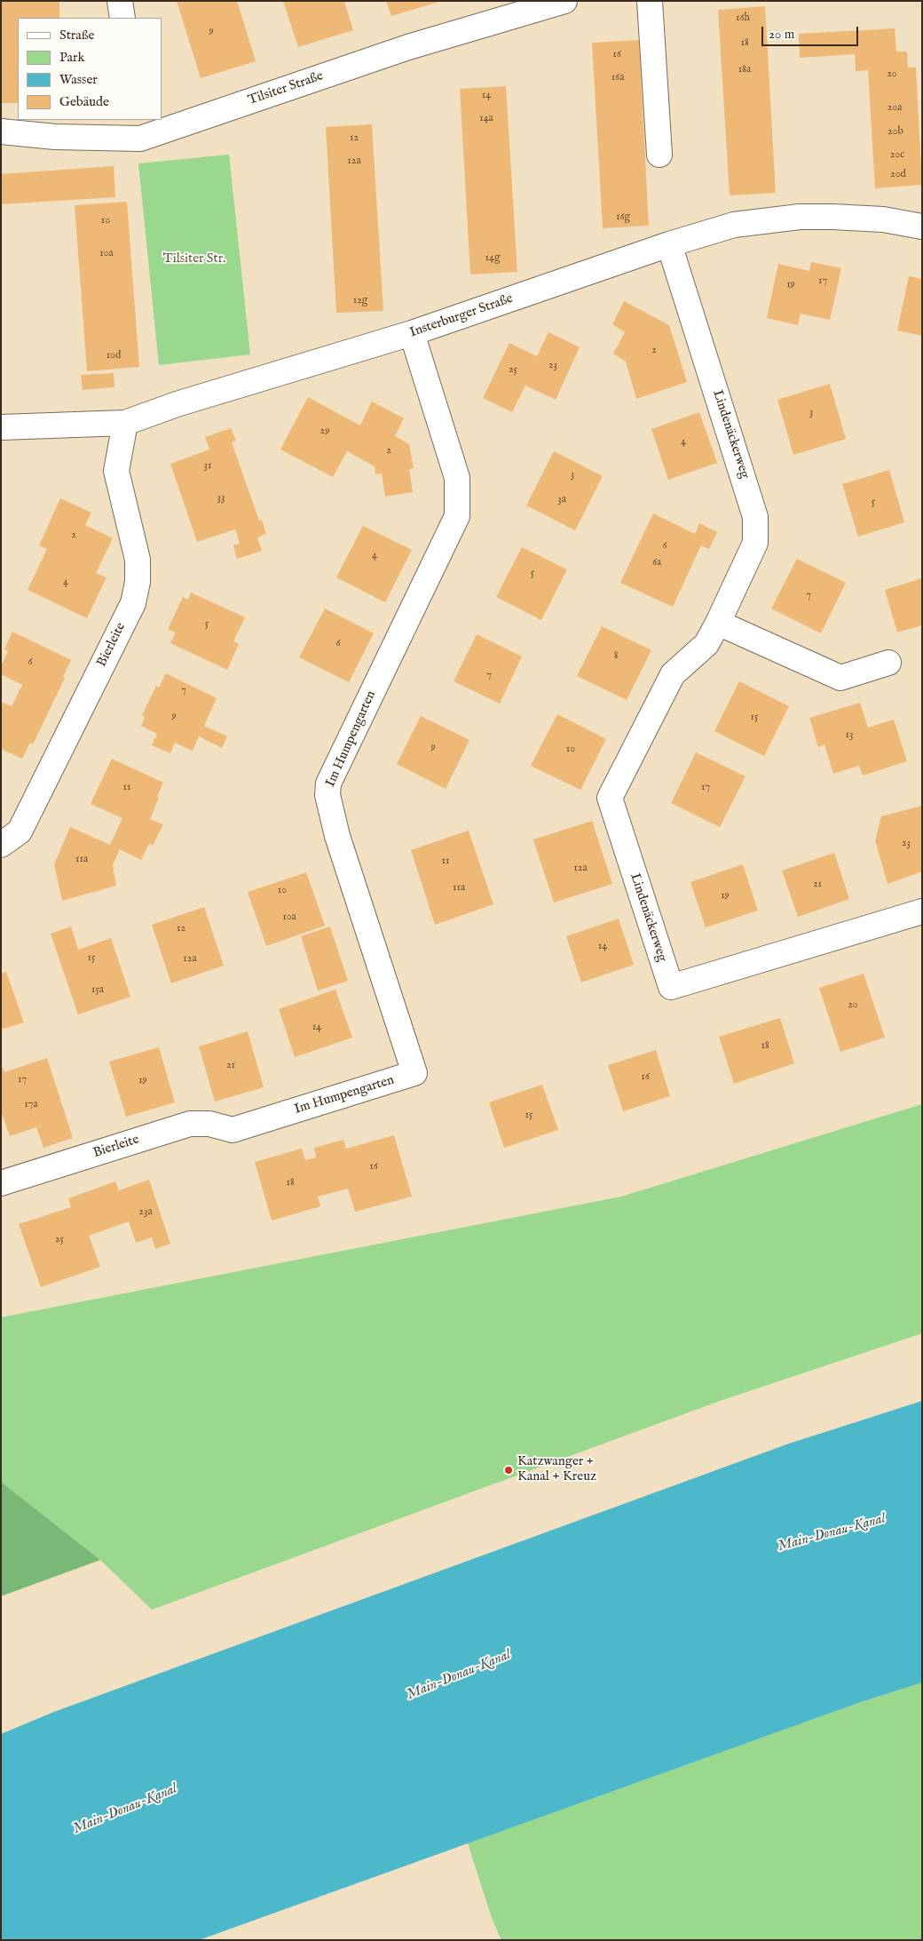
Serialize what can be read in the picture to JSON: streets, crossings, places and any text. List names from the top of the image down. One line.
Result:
{"streets":{"street":["Tilsiter Straße","Insterburger Straße","Lindenäckerweg","Bierleite","Im Humpengarten"]},"crossings":[["Insterburger Straße","Lindenäckerweg"],["Insterburger Straße","Bierleite"],["Insterburger Straße","Im Humpengarten"],["Bierleite","Im Humpengarten"]],"water":["Main-Donau-Kanal"],"parks":["Tilsiter Str."],"places":["Katzwanger + Kanal + Kreuz"],"house_numbers":["16h","9","18","16","18a","20","16a","14","20a","14a","20b","12","20c","12a","20d","16g","10","10a","14g","17","19","12g","2","10d","23","25","3","29","4","2","31","3","33","3a","5","2","6","4","6a","5","4","7","5","6","8","6","7","7","9","15","13","9","10","11","17","23","11a","11","12a","21","11a","10","19","10a","12","14","15","12a","15a","20","14","18","21","16","17","19","17a","15","16","18","23a","25"],"legend":["Straße","Park","Wasser","Gebäude"],"scale_bar":"20 m"}
